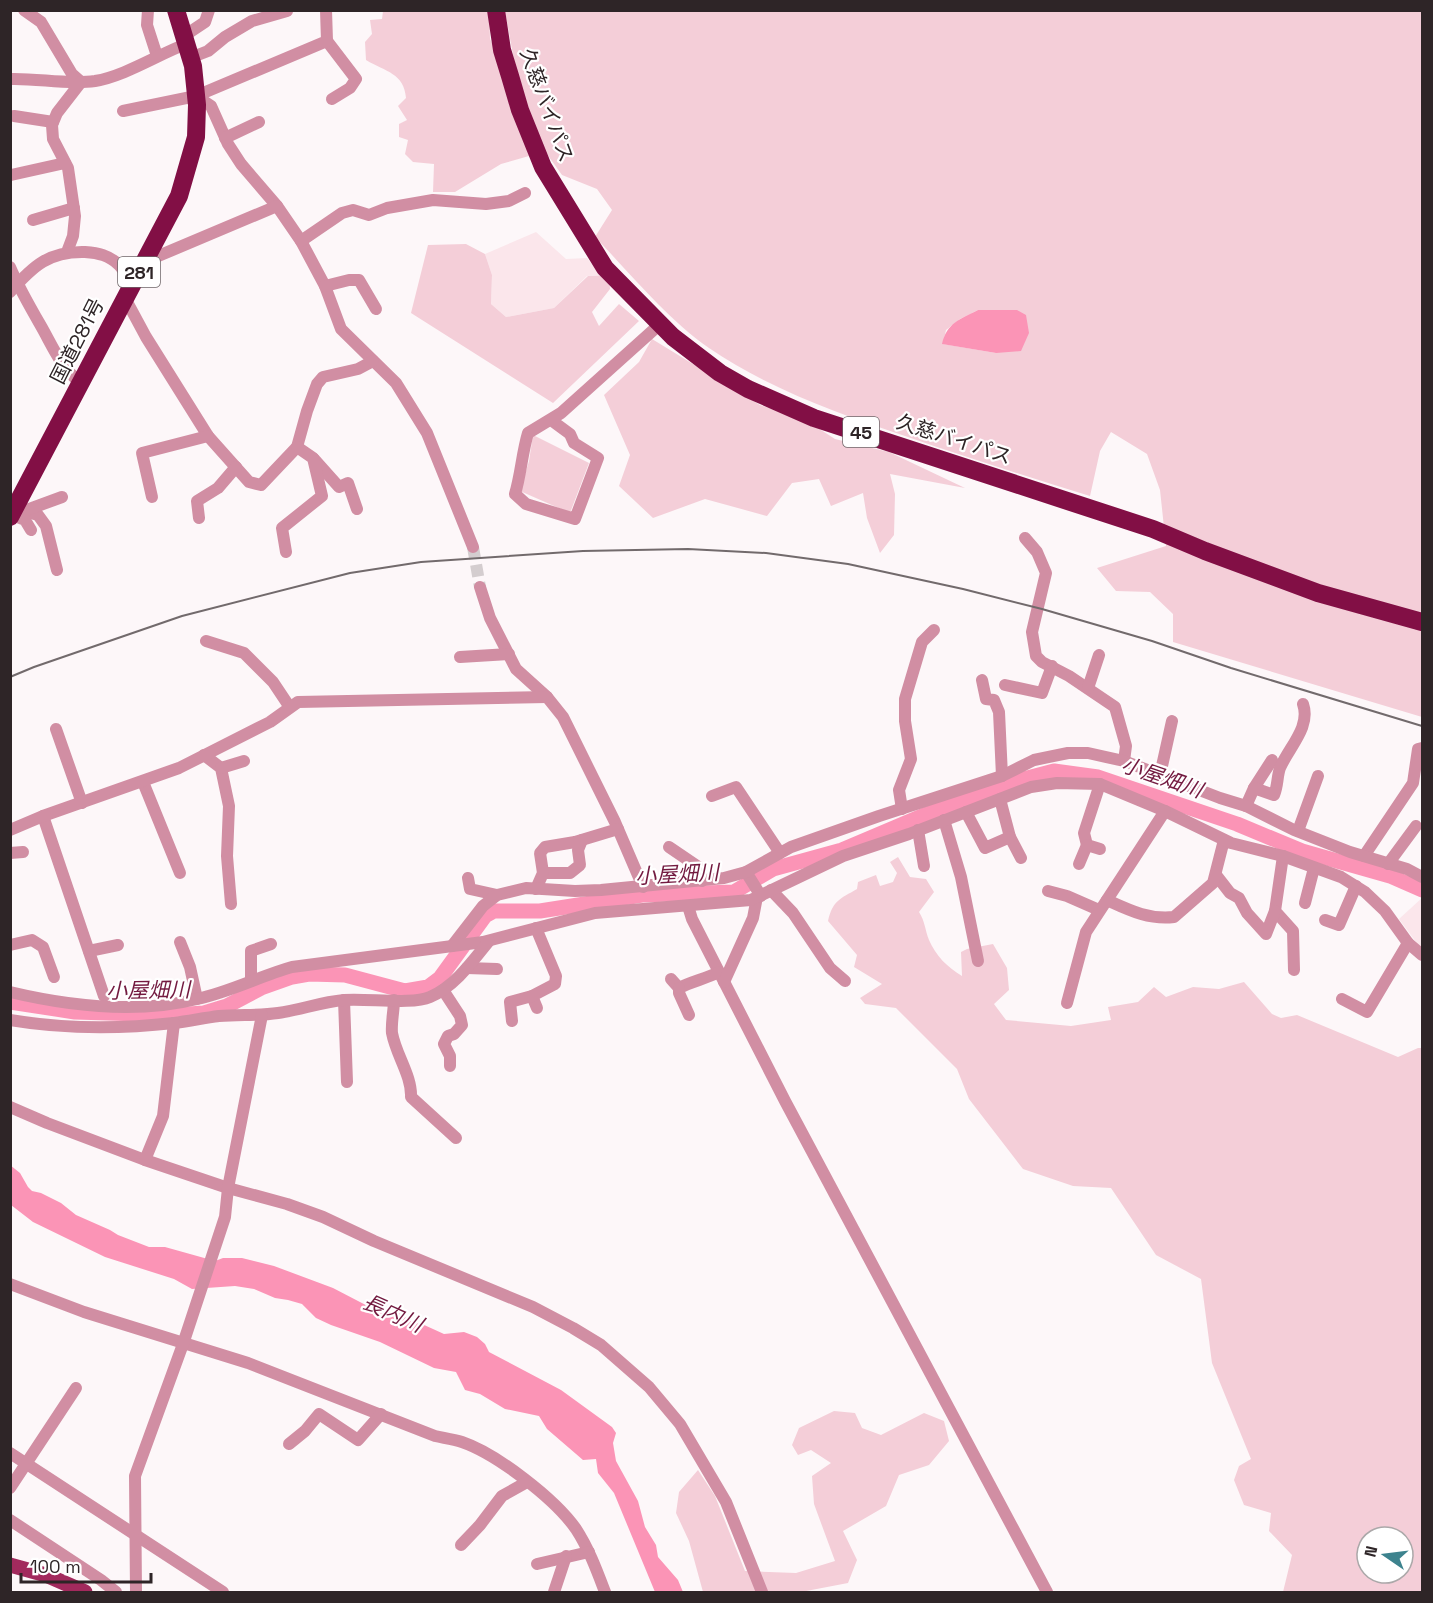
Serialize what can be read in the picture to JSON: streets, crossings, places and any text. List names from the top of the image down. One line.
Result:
{"streets":{"highway":["久慈バイパス","281","国道281号","45"]},"water":["小屋畑川","長内川"],"scale_bar":"100 m","north":"left"}
